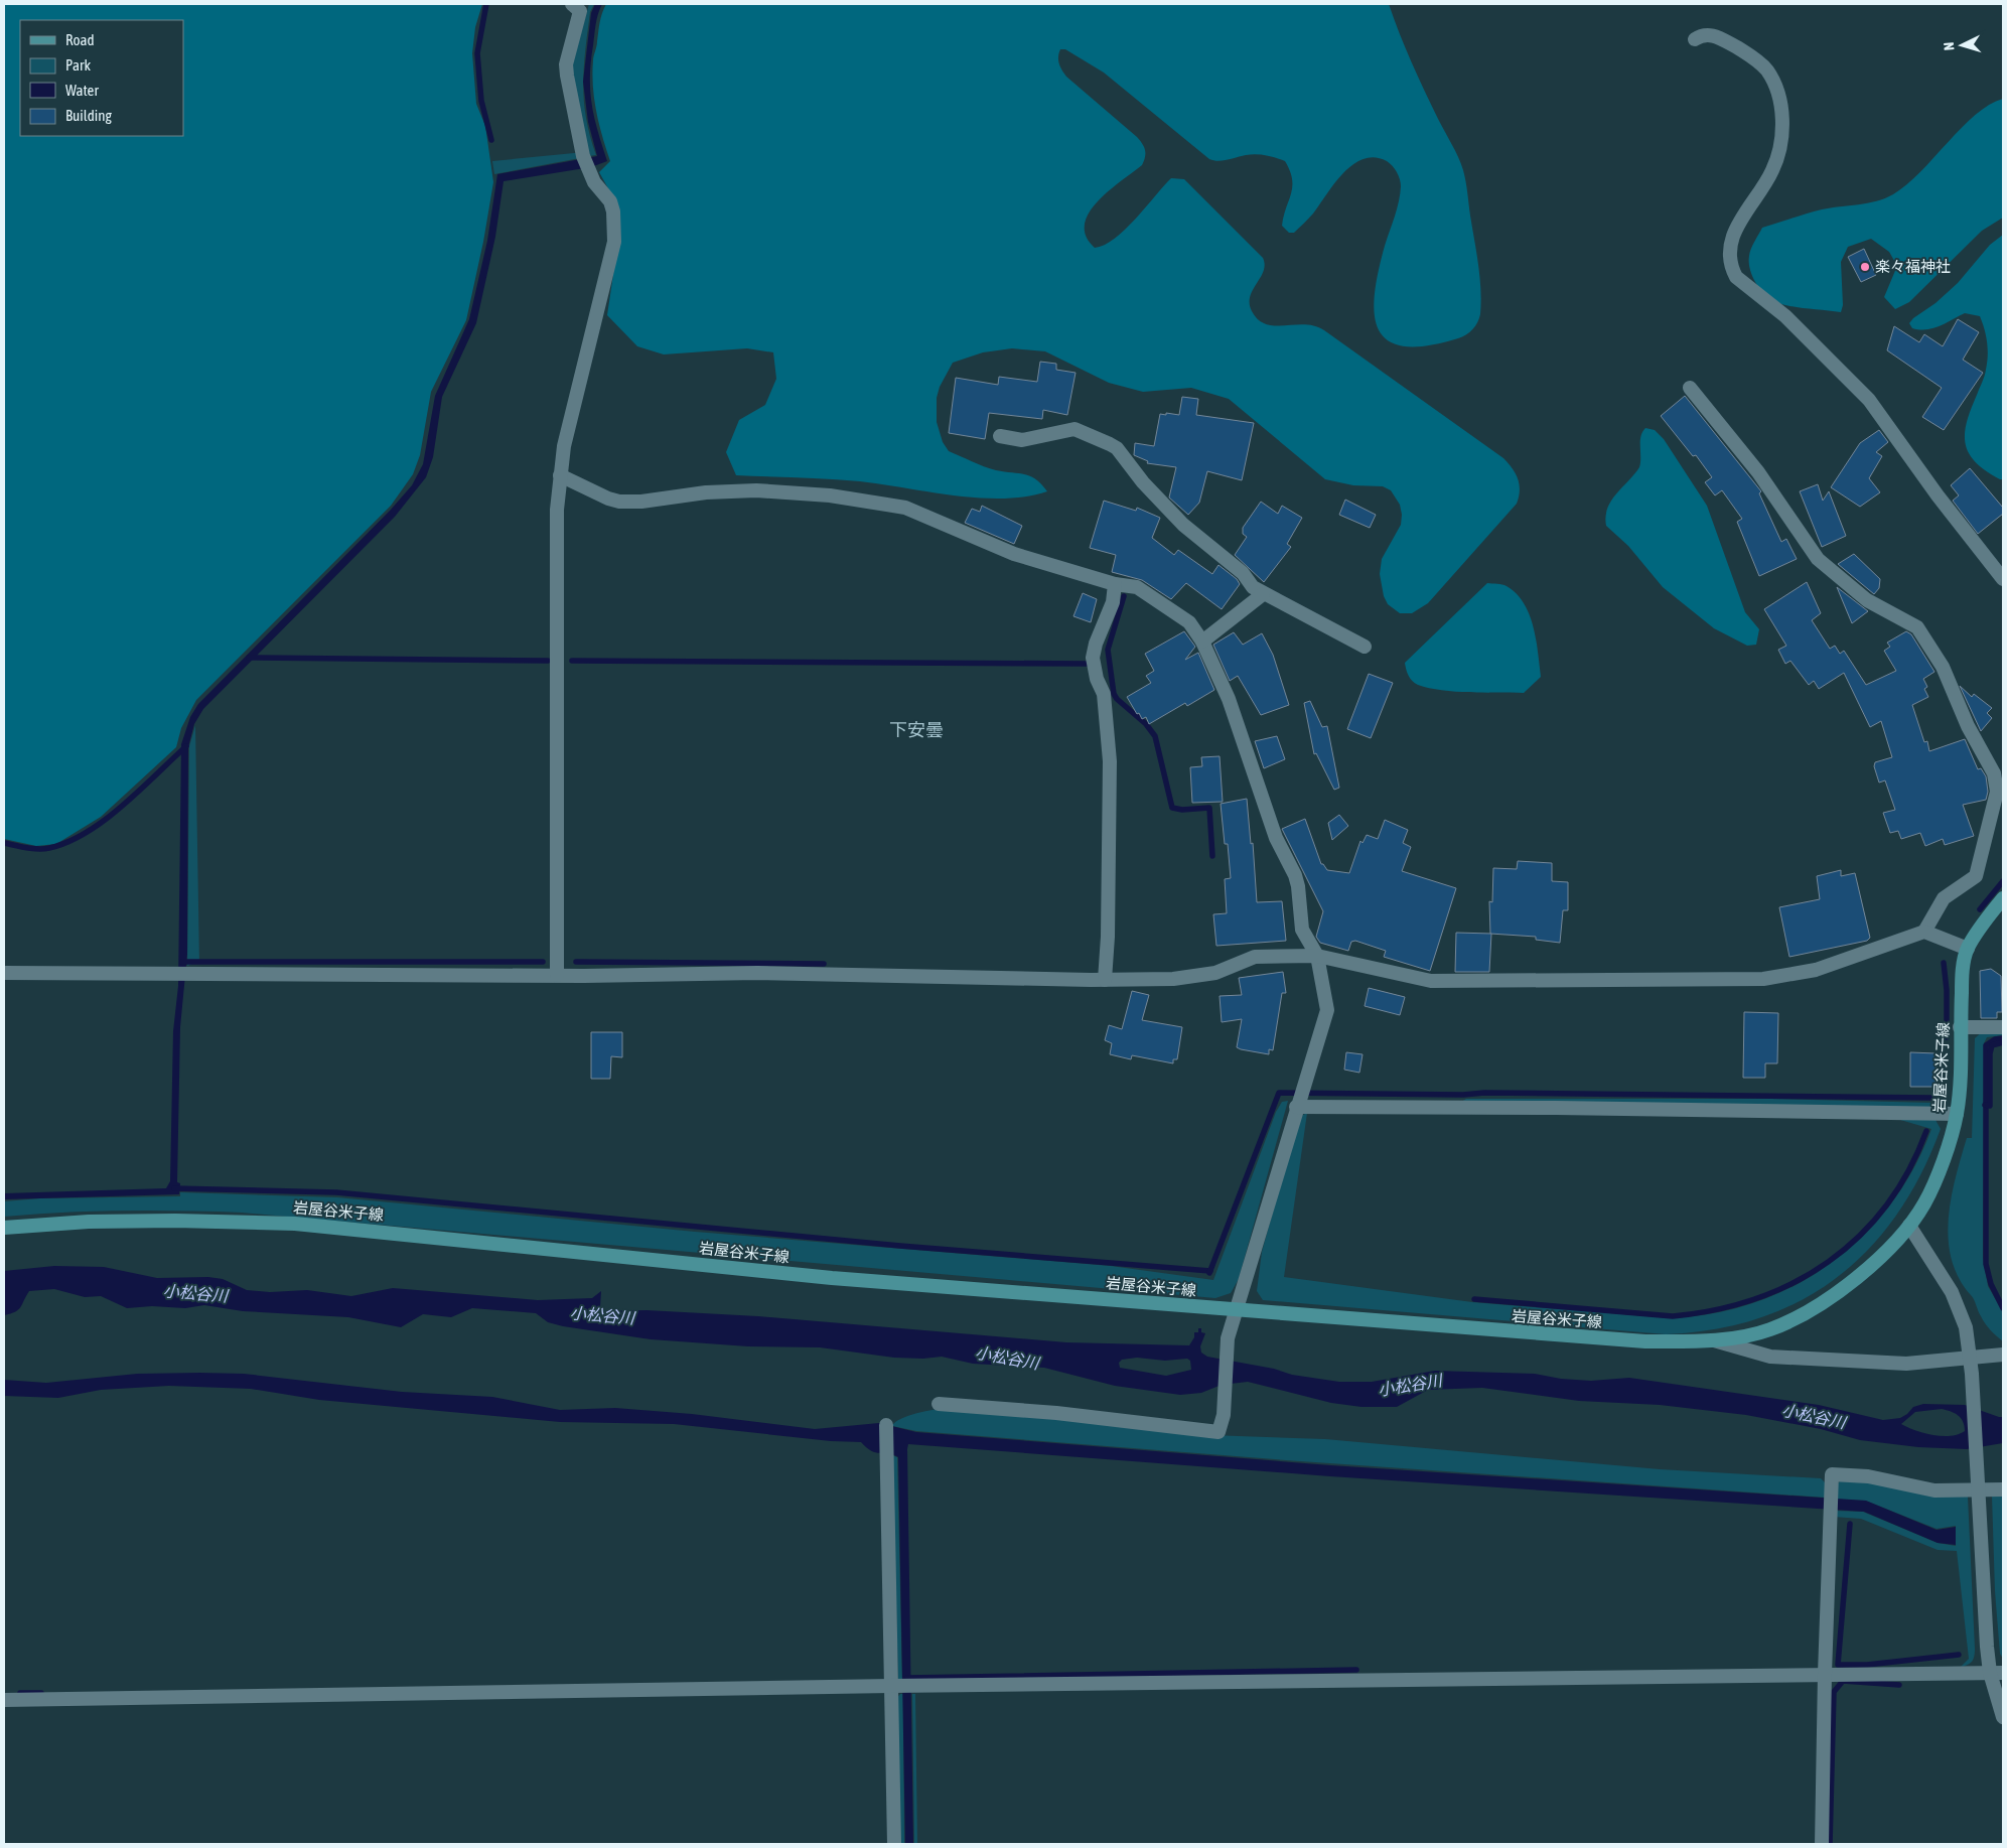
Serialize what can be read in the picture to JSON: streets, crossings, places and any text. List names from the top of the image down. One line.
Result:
{"streets":{"main road":["岩屋谷米子線"]},"districts":["下安曇"],"water":["小松谷川"],"places":["楽々福神社"],"legend":["Road","Park","Water","Building"],"north":"left"}
